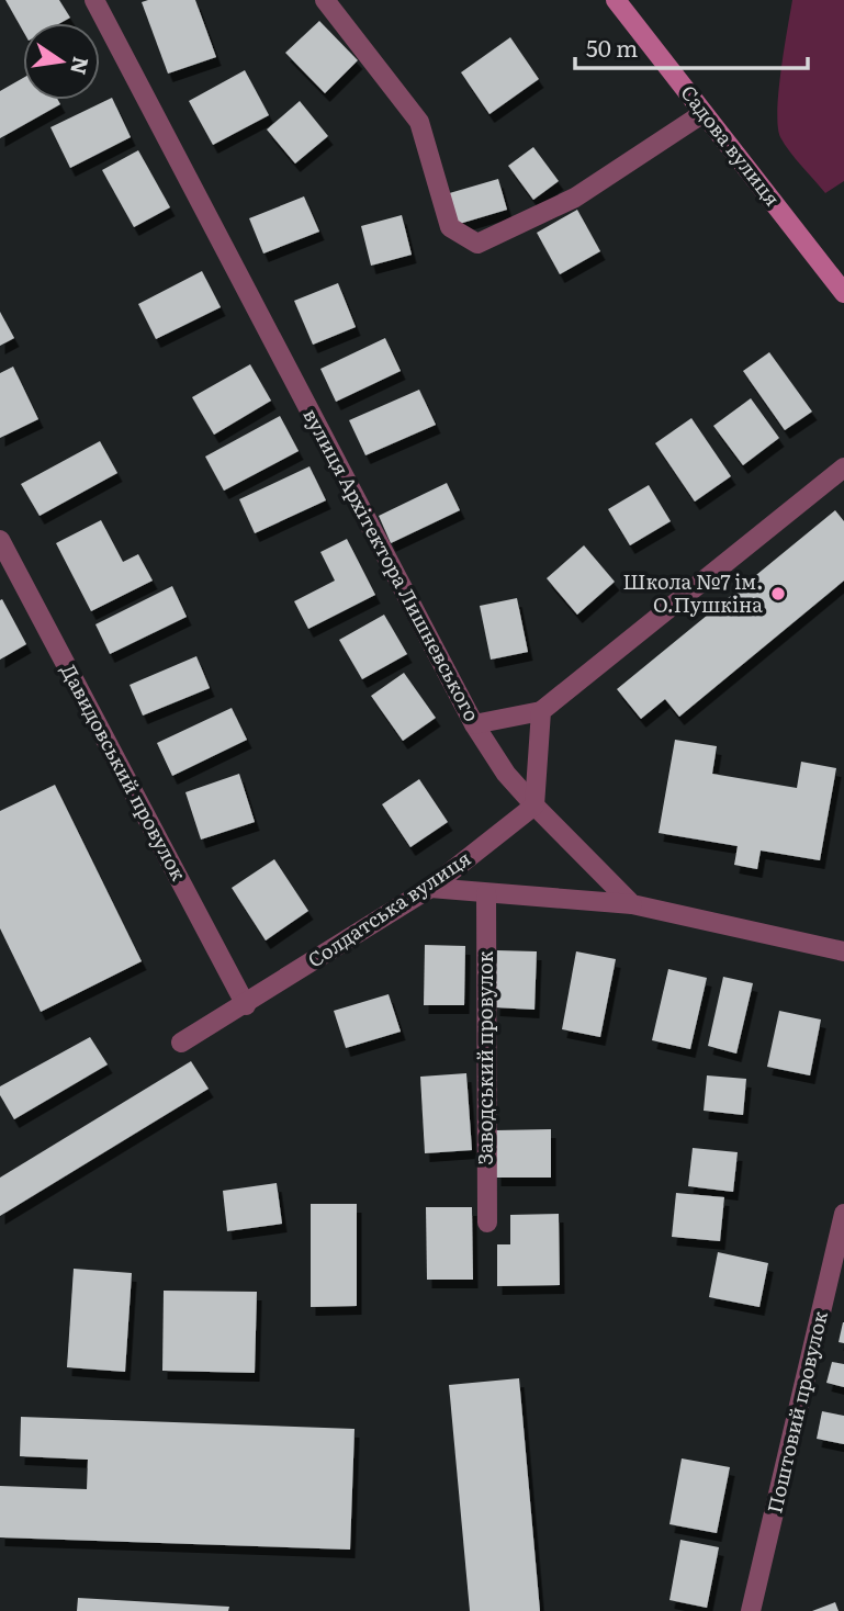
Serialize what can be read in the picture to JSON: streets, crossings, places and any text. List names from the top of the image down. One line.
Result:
{"streets":{"main road":["Садова вулиця"],"street":["вулиця Архітектора Лишневського","Давидовський провулок","Солдатська вулиця","Заводський провулок","Поштовий провулок"]},"crossings":[["вулиця Архітектора Лишневського","Солдатська вулиця"],["Давидовський провулок","Солдатська вулиця"]],"places":["Школа №7 ім. О.Пушкіна"],"scale_bar":"50 m","north":"right"}
